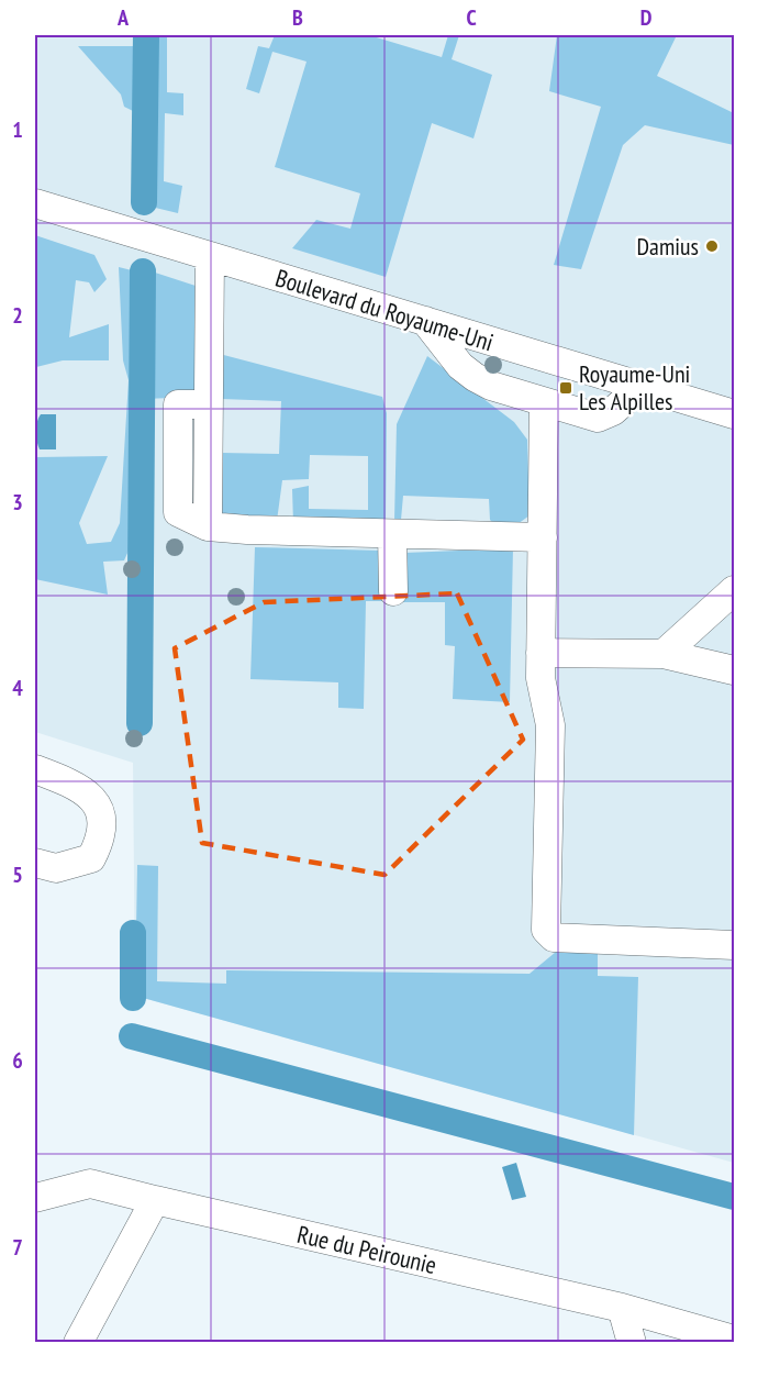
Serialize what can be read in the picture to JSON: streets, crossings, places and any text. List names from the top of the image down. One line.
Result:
{"streets":{"street":["Boulevard du Royaume-Uni","Rue du Peirounie"]},"places":{"other":["Damius"],"transit":["Royaume-Uni Les Alpilles"]},"grid":{"columns":["A","B","C","D"],"rows":["1","2","3","4","5","6","7"]}}
